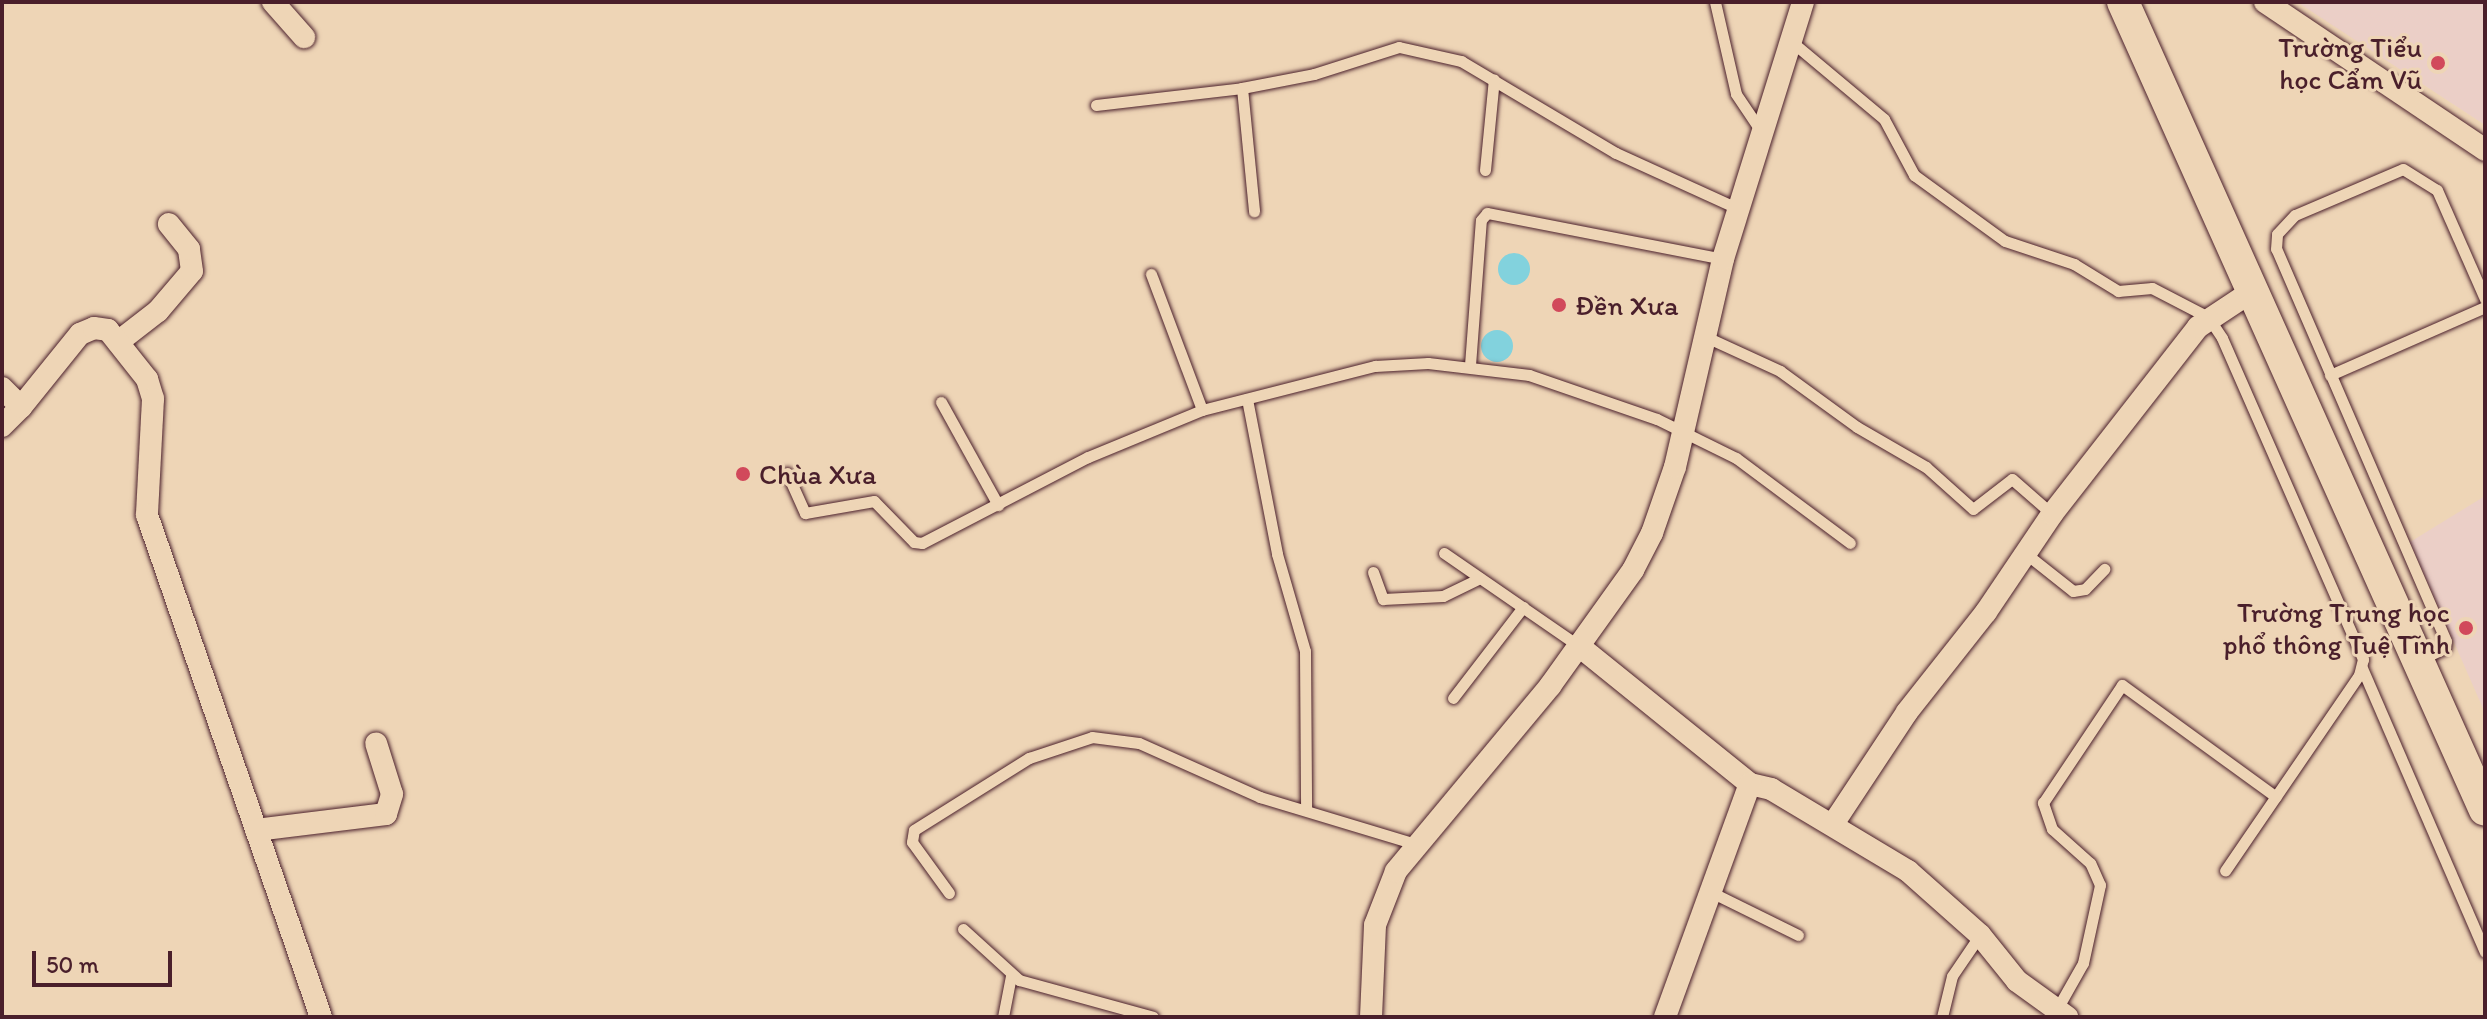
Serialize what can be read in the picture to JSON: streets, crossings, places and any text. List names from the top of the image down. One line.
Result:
{"places":["Trường Tiểu học Cẩm Vũ","Đền Xưa","Chùa Xưa","Trường Trung học phổ thông Tuệ Tĩnh"],"scale_bar":"50 m"}
